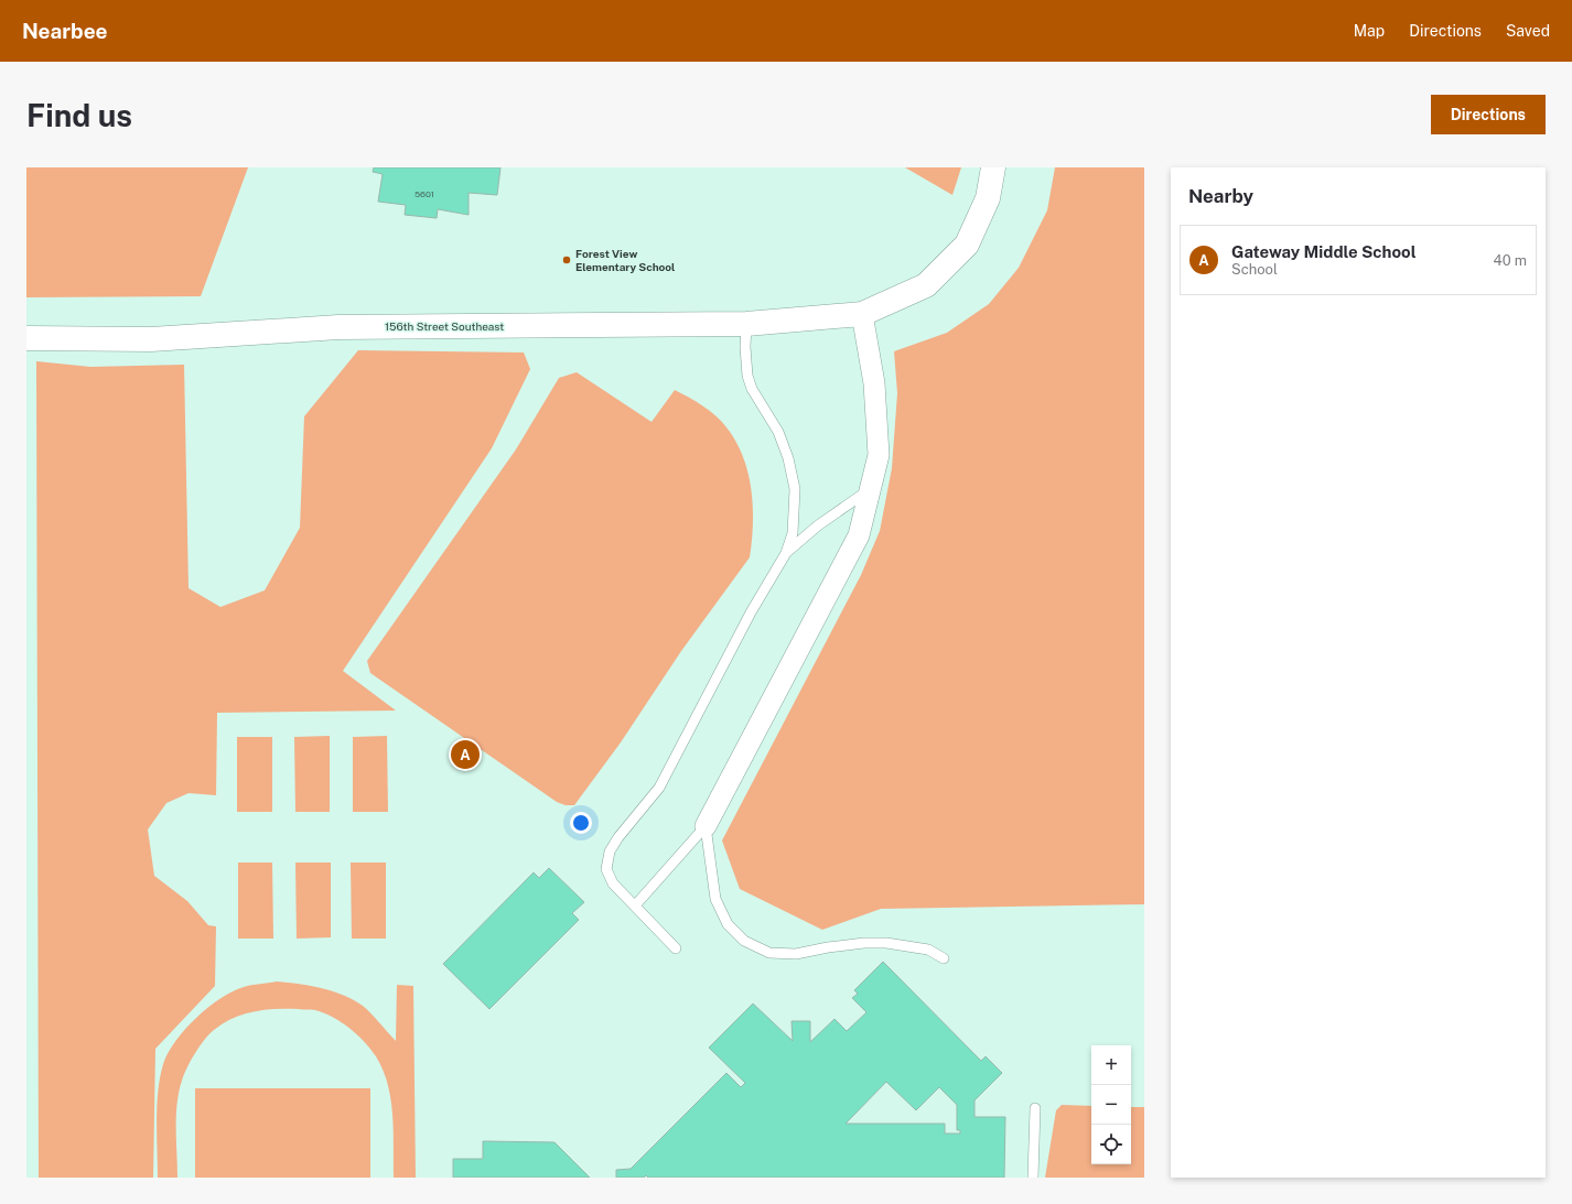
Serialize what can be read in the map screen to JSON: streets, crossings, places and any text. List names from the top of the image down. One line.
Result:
{"streets":{"street":["156th Street Southeast"]},"places":["Forest View Elementary School"],"house_numbers":["5601"],"page":{"header":"Nearbee","nav":["Map","Directions","Saved"],"buttons":"Directions","title":"Find us","heading":"Nearby","list":[{"mark":"A","name":"Gateway Middle School","note":"School","value":"40 m"}],"pins":"A","map_buttons":["+","−"]}}
